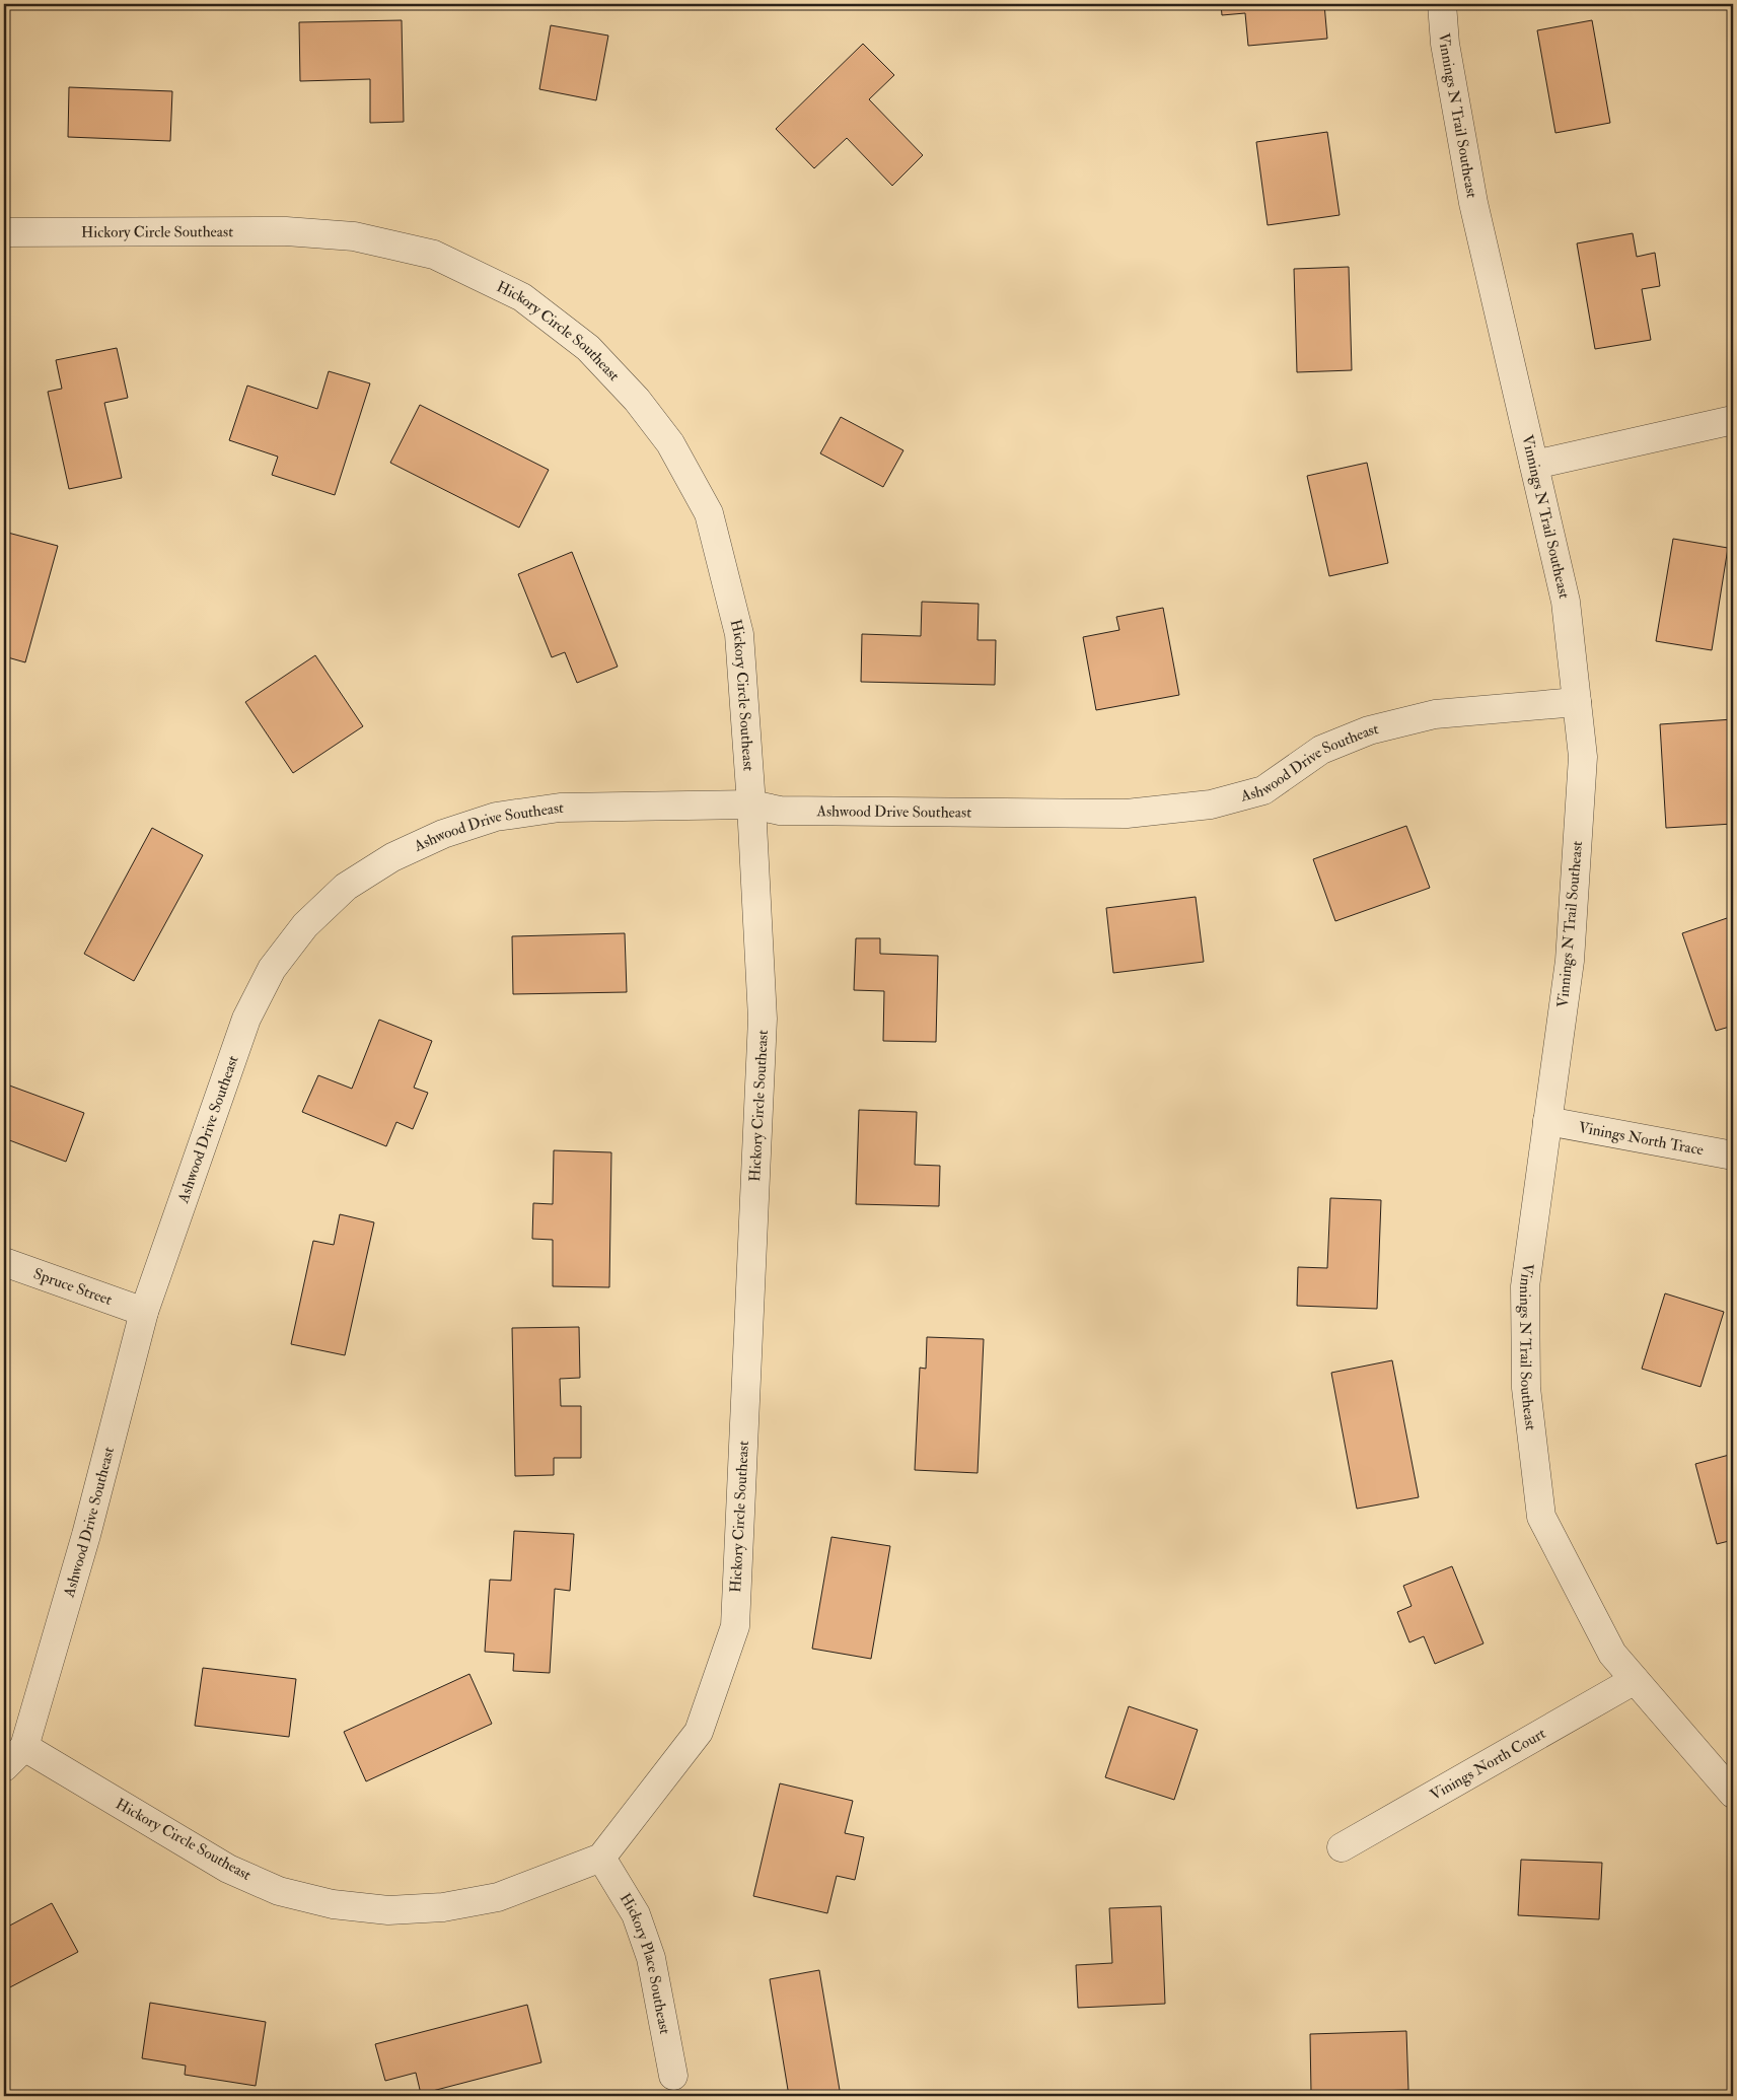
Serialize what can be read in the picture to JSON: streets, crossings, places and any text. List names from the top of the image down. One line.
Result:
{"streets":{"street":["Vinnings N Trail Southeast","Hickory Circle Southeast","Ashwood Drive Southeast","Vinings North Trace","Spruce Street","Vinings North Court","Hickory Place Southeast"]},"crossings":[["Vinnings N Trail Southeast","Ashwood Drive Southeast"],["Vinnings N Trail Southeast","Vinings North Trace"],["Vinnings N Trail Southeast","Vinings North Court"],["Hickory Circle Southeast","Ashwood Drive Southeast"],["Hickory Circle Southeast","Hickory Place Southeast"],["Ashwood Drive Southeast","Spruce Street"]]}
